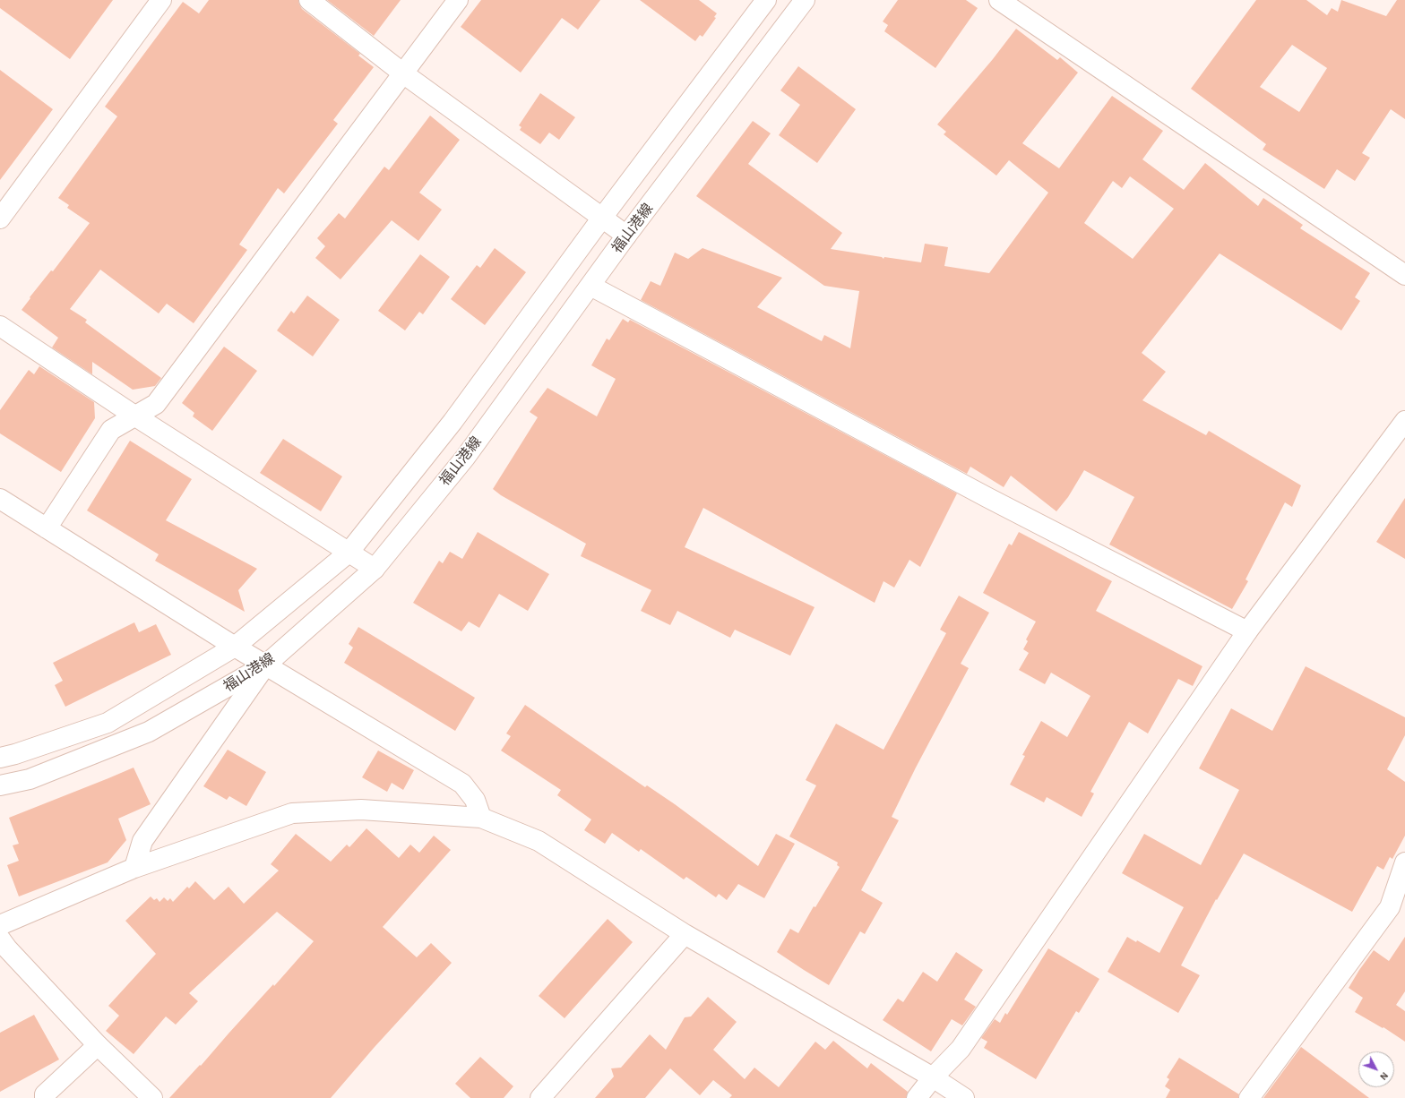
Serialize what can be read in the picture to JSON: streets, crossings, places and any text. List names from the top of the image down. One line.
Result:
{"streets":{"street":["福山港線"]},"north":"bottom right"}
